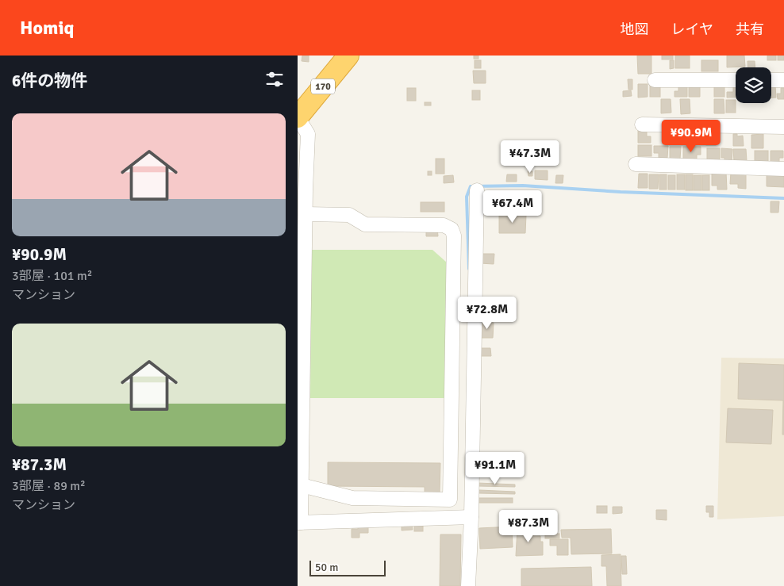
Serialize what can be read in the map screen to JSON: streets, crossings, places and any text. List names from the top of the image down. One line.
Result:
{"streets":{"highway":["170"]},"scale_bar":"50 m","page":{"header":"Homiq","nav":["地図","レイヤ","共有"],"heading":"6件の物件","list":[{"name":"¥90.9M","note":"3部屋 · 101 m² · マンション"},{"name":"¥87.3M","note":"3部屋 · 89 m² · マンション"}],"price":["¥90.9M","¥47.3M","¥67.4M","¥72.8M","¥91.1M","¥87.3M"],"scale":"50 m"}}
